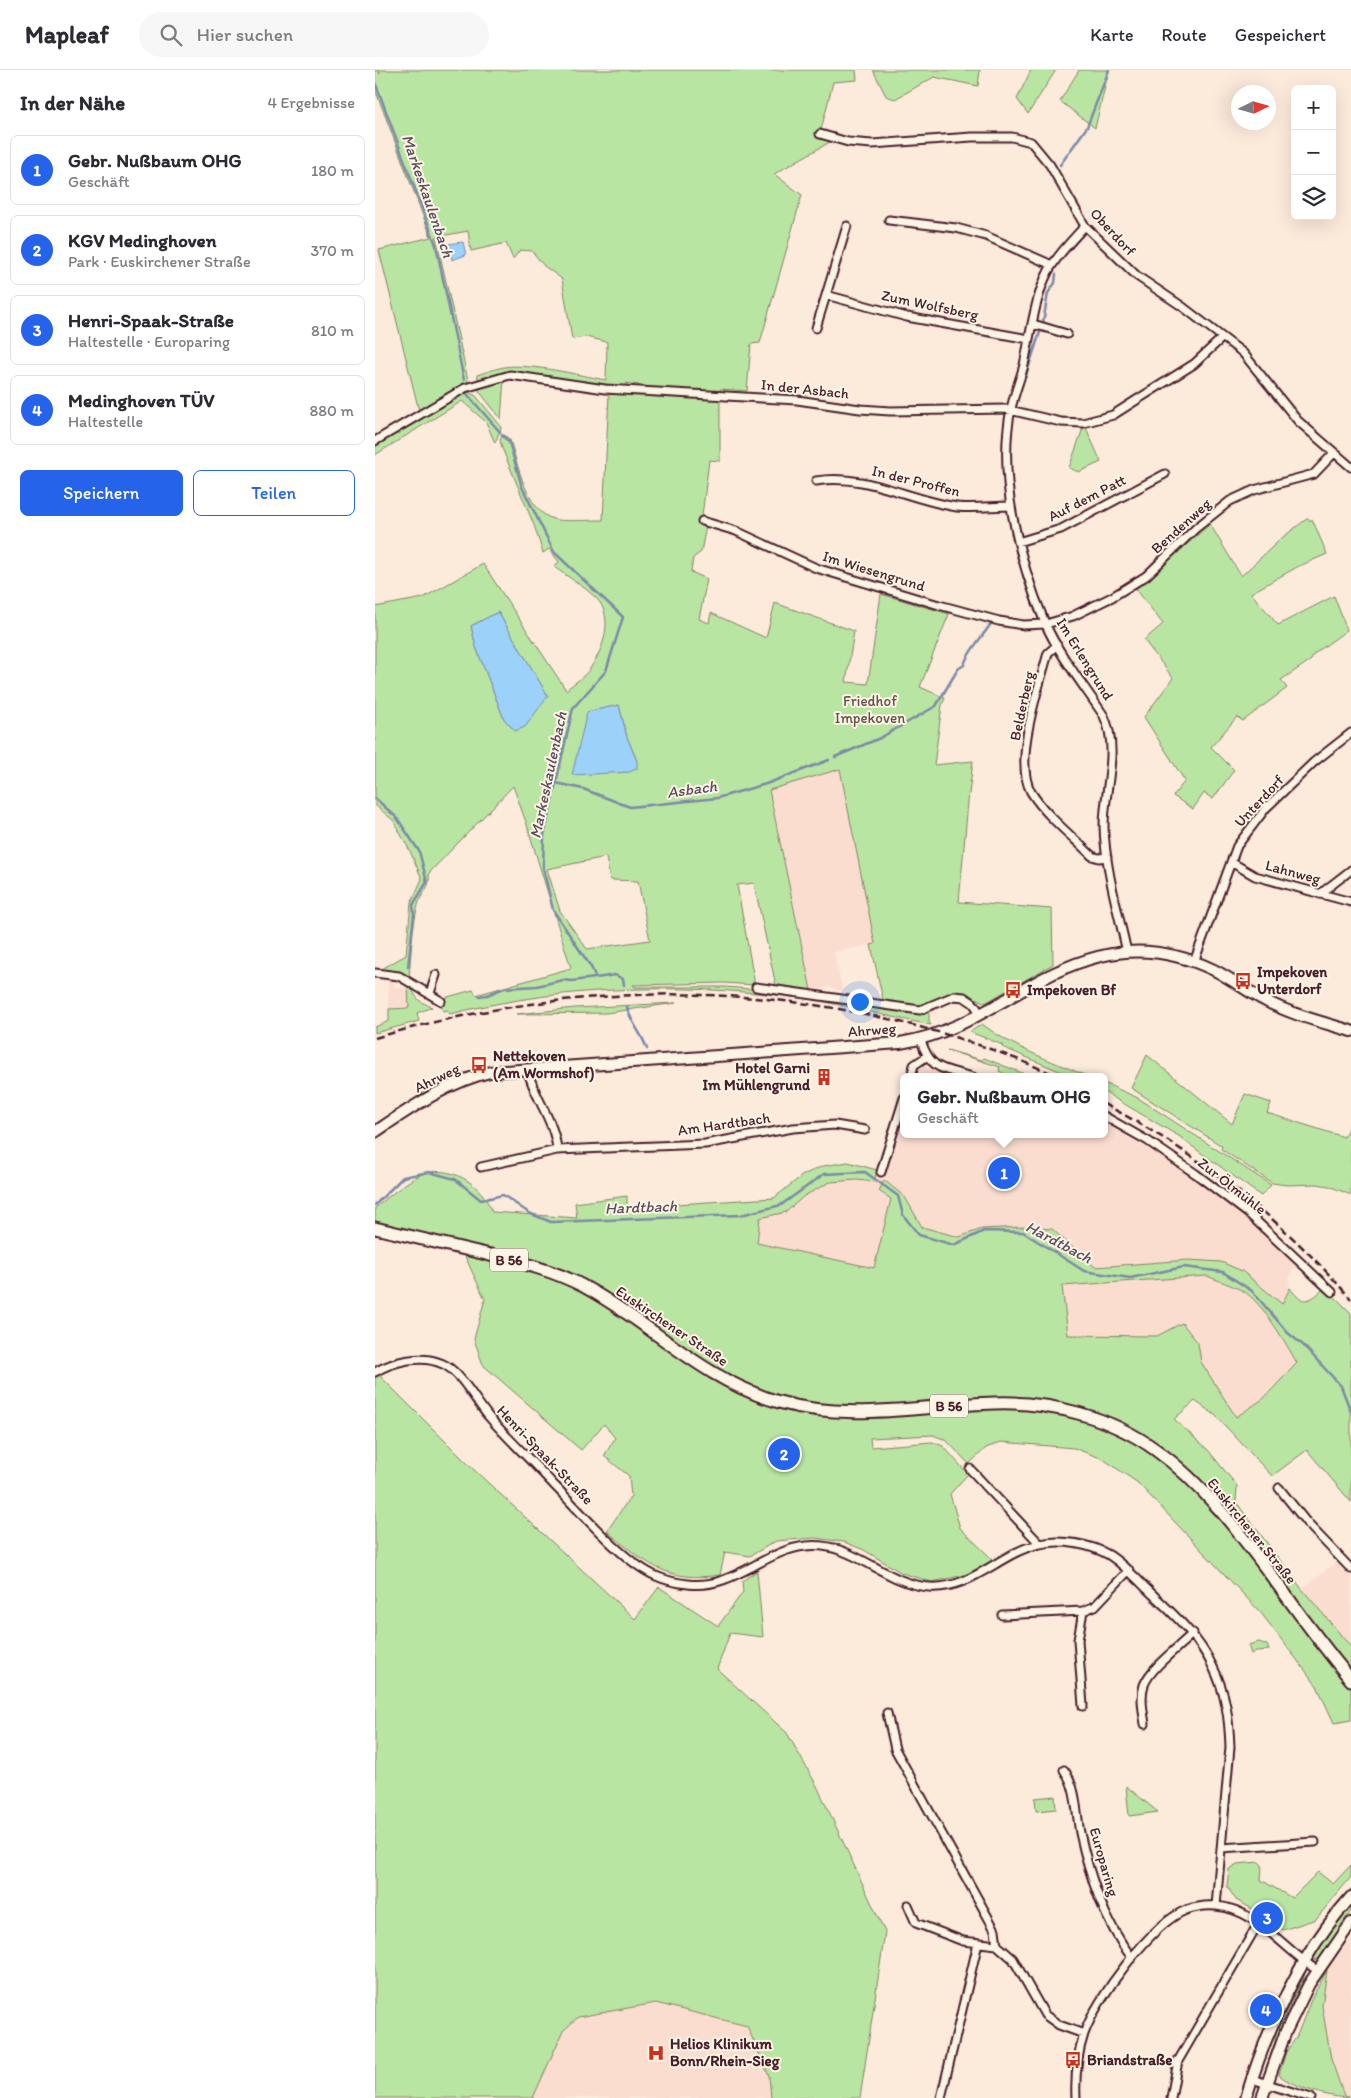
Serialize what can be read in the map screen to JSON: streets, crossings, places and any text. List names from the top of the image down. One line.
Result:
{"streets":{"main road":["B 56","Euskirchener Straße"],"street":["Oberdorf","Zum Wolfsberg","In der Asbach","In der Proffen","Auf dem Patt","Bendenweg","Im Wiesengrund","Im Erlengrund","Belderberg","Unterdorf","Lahnweg","Ahrweg","Am Hardtbach","Zur Ölmühle","Henri-Spaak-Straße","Europaring"]},"crossings":[["Oberdorf","In der Asbach"],["Oberdorf","Bendenweg"],["Oberdorf","Im Erlengrund"],["Zum Wolfsberg","Im Erlengrund"],["In der Asbach","Im Erlengrund"],["In der Proffen","Im Erlengrund"],["Auf dem Patt","Im Erlengrund"],["Bendenweg","Im Wiesengrund"],["Bendenweg","Im Erlengrund"],["Im Wiesengrund","Im Erlengrund"],["Im Erlengrund","Belderberg"],["Im Erlengrund","Ahrweg"],["Unterdorf","Lahnweg"],["Unterdorf","Ahrweg"]],"water":["Markeskaulenbach","Asbach","Hardtbach"],"parks":["Friedhof Impekoven"],"places":{"bus stop":["Impekoven Unterdorf","Impekoven Bf","Nettekoven (Am Wormshof)","Briandstraße"],"building":["Hotel Garni Im Mühlengrund"],"hospital":["Helios Klinikum Bonn/Rhein-Sieg"]},"north":"right","page":{"header":"Mapleaf","search":"Hier suchen","nav":["Karte","Route","Gespeichert"],"heading":["In der Nähe","4 Ergebnisse"],"map_buttons":["+","−"],"list":[{"mark":"1","name":"Gebr. Nußbaum OHG","note":"Geschäft","value":"180 m"},{"mark":"2","name":"KGV Medinghoven","note":"Park · Euskirchener Straße","value":"370 m"},{"mark":"3","name":"Henri-Spaak-Straße","note":"Haltestelle · Europaring","value":"810 m"},{"mark":"4","name":"Medinghoven TÜV","note":"Haltestelle","value":"880 m"}],"buttons":["Speichern","Teilen"],"popup":["Gebr. Nußbaum OHG","Geschäft"],"pins":["1","2","3","4"]}}
